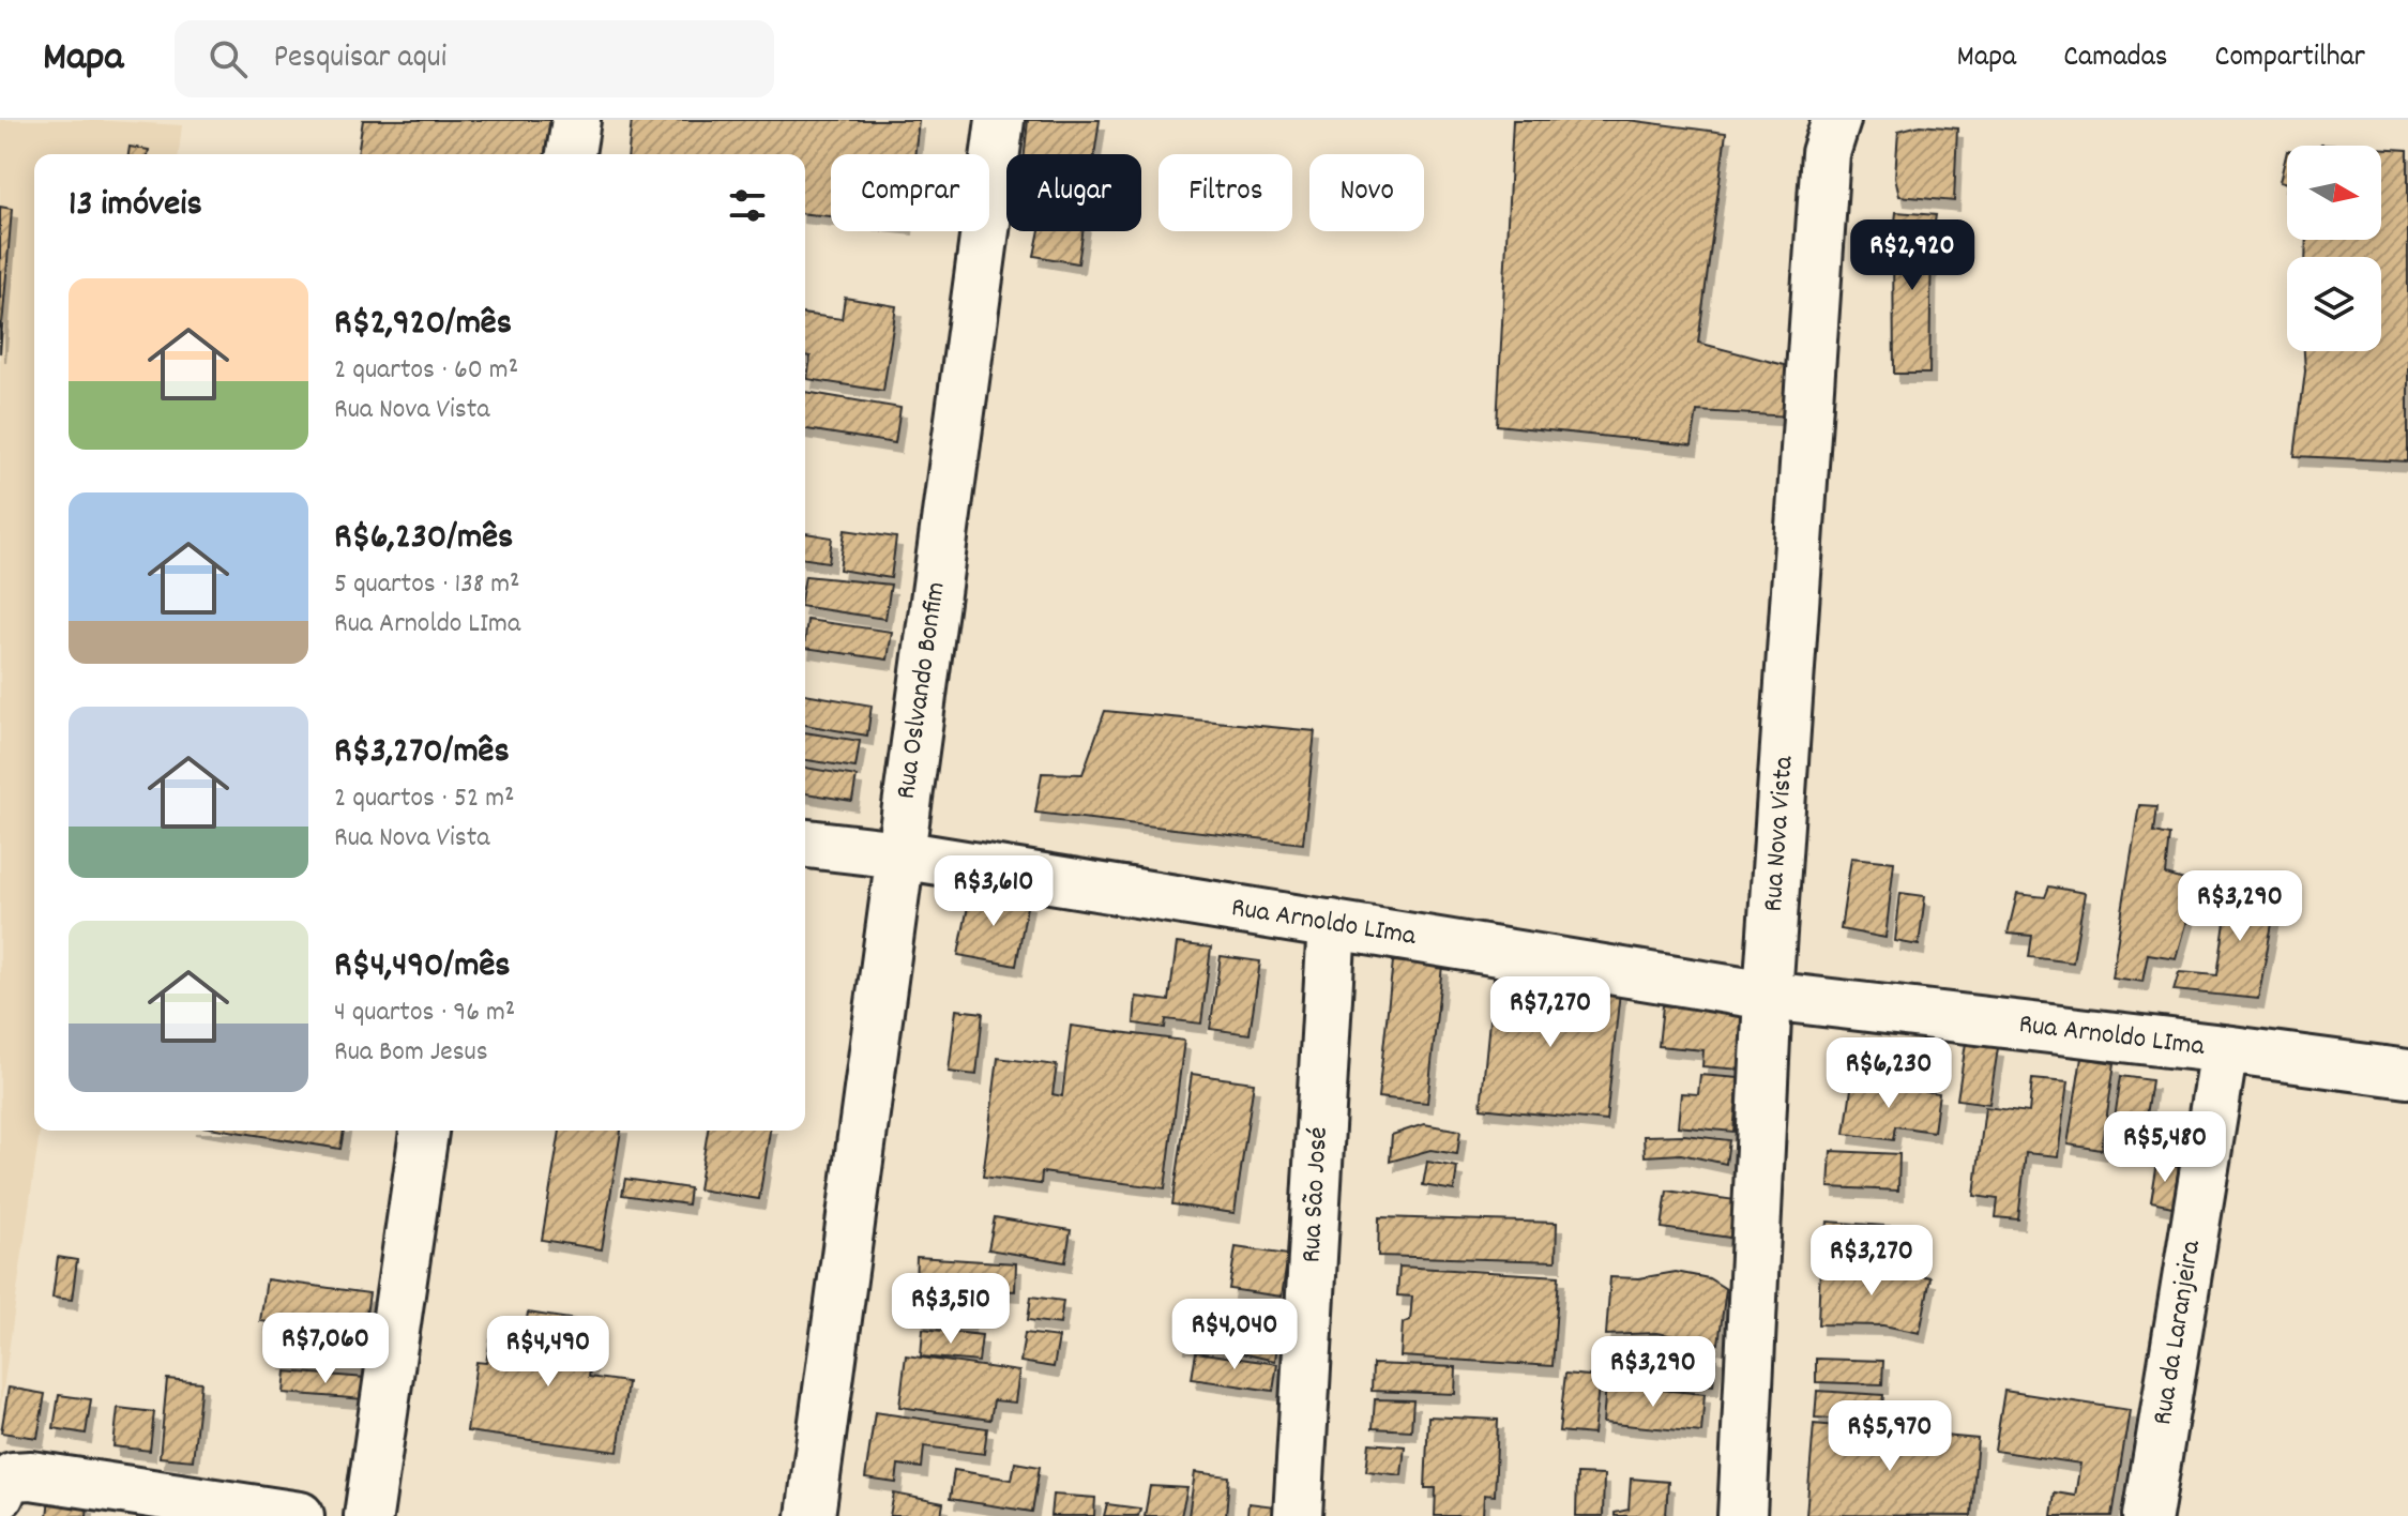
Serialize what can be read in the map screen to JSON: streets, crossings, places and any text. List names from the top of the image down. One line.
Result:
{"streets":{"street":["Rua Oslvando Bonfim","Rua Nova Vista","Rua Arnoldo LIma","Rua São José","Rua da Laranjeira"]},"crossings":[["Rua Oslvando Bonfim","Rua Arnoldo LIma"],["Rua Nova Vista","Rua Arnoldo LIma"],["Rua Arnoldo LIma","Rua São José"],["Rua Arnoldo LIma","Rua da Laranjeira"]],"north":"right","page":{"header":"Mapa","search":"Pesquisar aqui","nav":["Mapa","Camadas","Compartilhar"],"chip":["Comprar","Alugar","Filtros","Novo"],"heading":"13 imóveis","price":["R$2,920","R$3,610","R$3,290","R$7,270","R$6,230","R$5,480","R$3,270","R$3,510","R$4,040","R$7,060","R$4,490","R$3,290","R$5,970"],"list":[{"name":"R$2,920/mês","note":"2 quartos · 60 m² · Rua Nova Vista"},{"name":"R$6,230/mês","note":"5 quartos · 138 m² · Rua Arnoldo LIma"},{"name":"R$3,270/mês","note":"2 quartos · 52 m² · Rua Nova Vista"},{"name":"R$4,490/mês","note":"4 quartos · 96 m² · Rua Bom Jesus"}]}}
